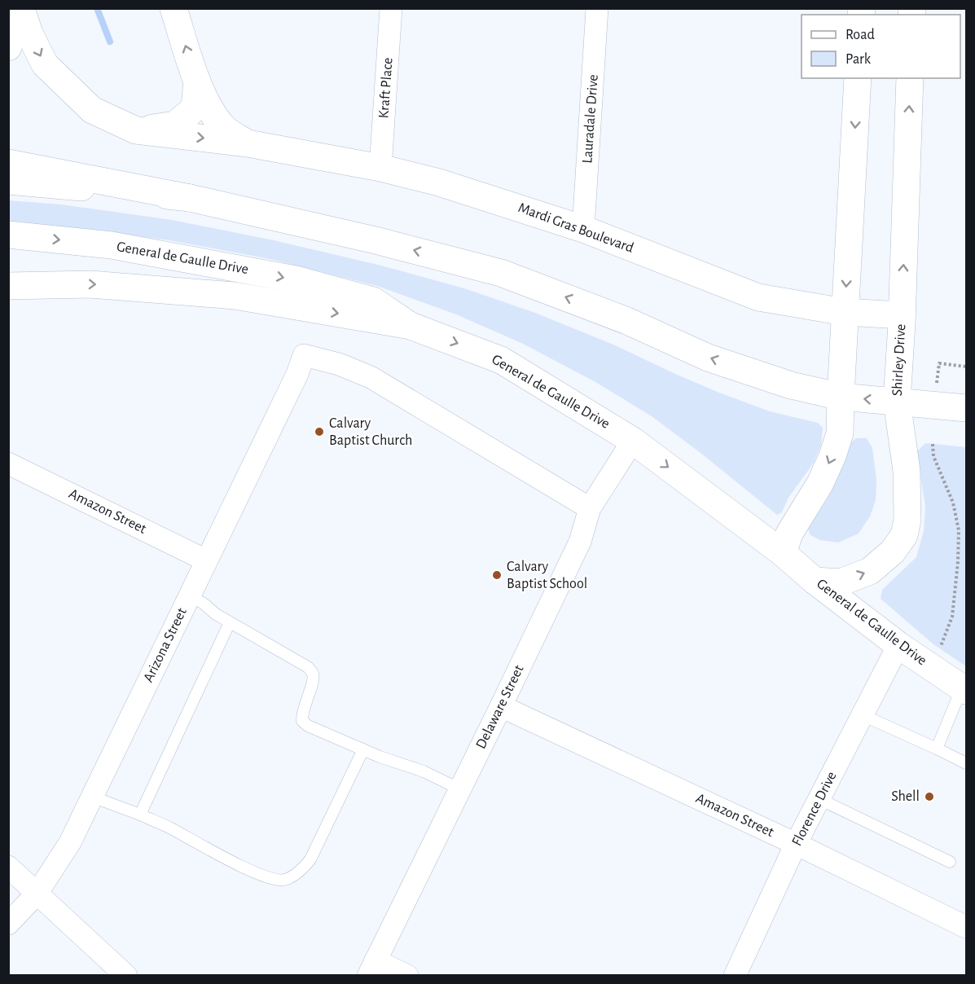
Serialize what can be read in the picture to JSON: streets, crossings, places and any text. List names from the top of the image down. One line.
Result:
{"streets":{"main road":["Mardi Gras Boulevard","General de Gaulle Drive","Shirley Drive"],"street":["Kraft Place","Lauradale Drive","Amazon Street","Arizona Street","Delaware Street","Florence Drive"]},"crossings":[["Kraft Place","Mardi Gras Boulevard"],["Lauradale Drive","Mardi Gras Boulevard"],["Mardi Gras Boulevard","Shirley Drive"],["General de Gaulle Drive","Shirley Drive"],["General de Gaulle Drive","Delaware Street"],["General de Gaulle Drive","Florence Drive"],["Amazon Street","Arizona Street"],["Amazon Street","Delaware Street"],["Amazon Street","Florence Drive"],["Arizona Street","Delaware Street"]],"places":["Calvary Baptist Church","Calvary Baptist School","Shell"],"legend":["Road","Park"]}
